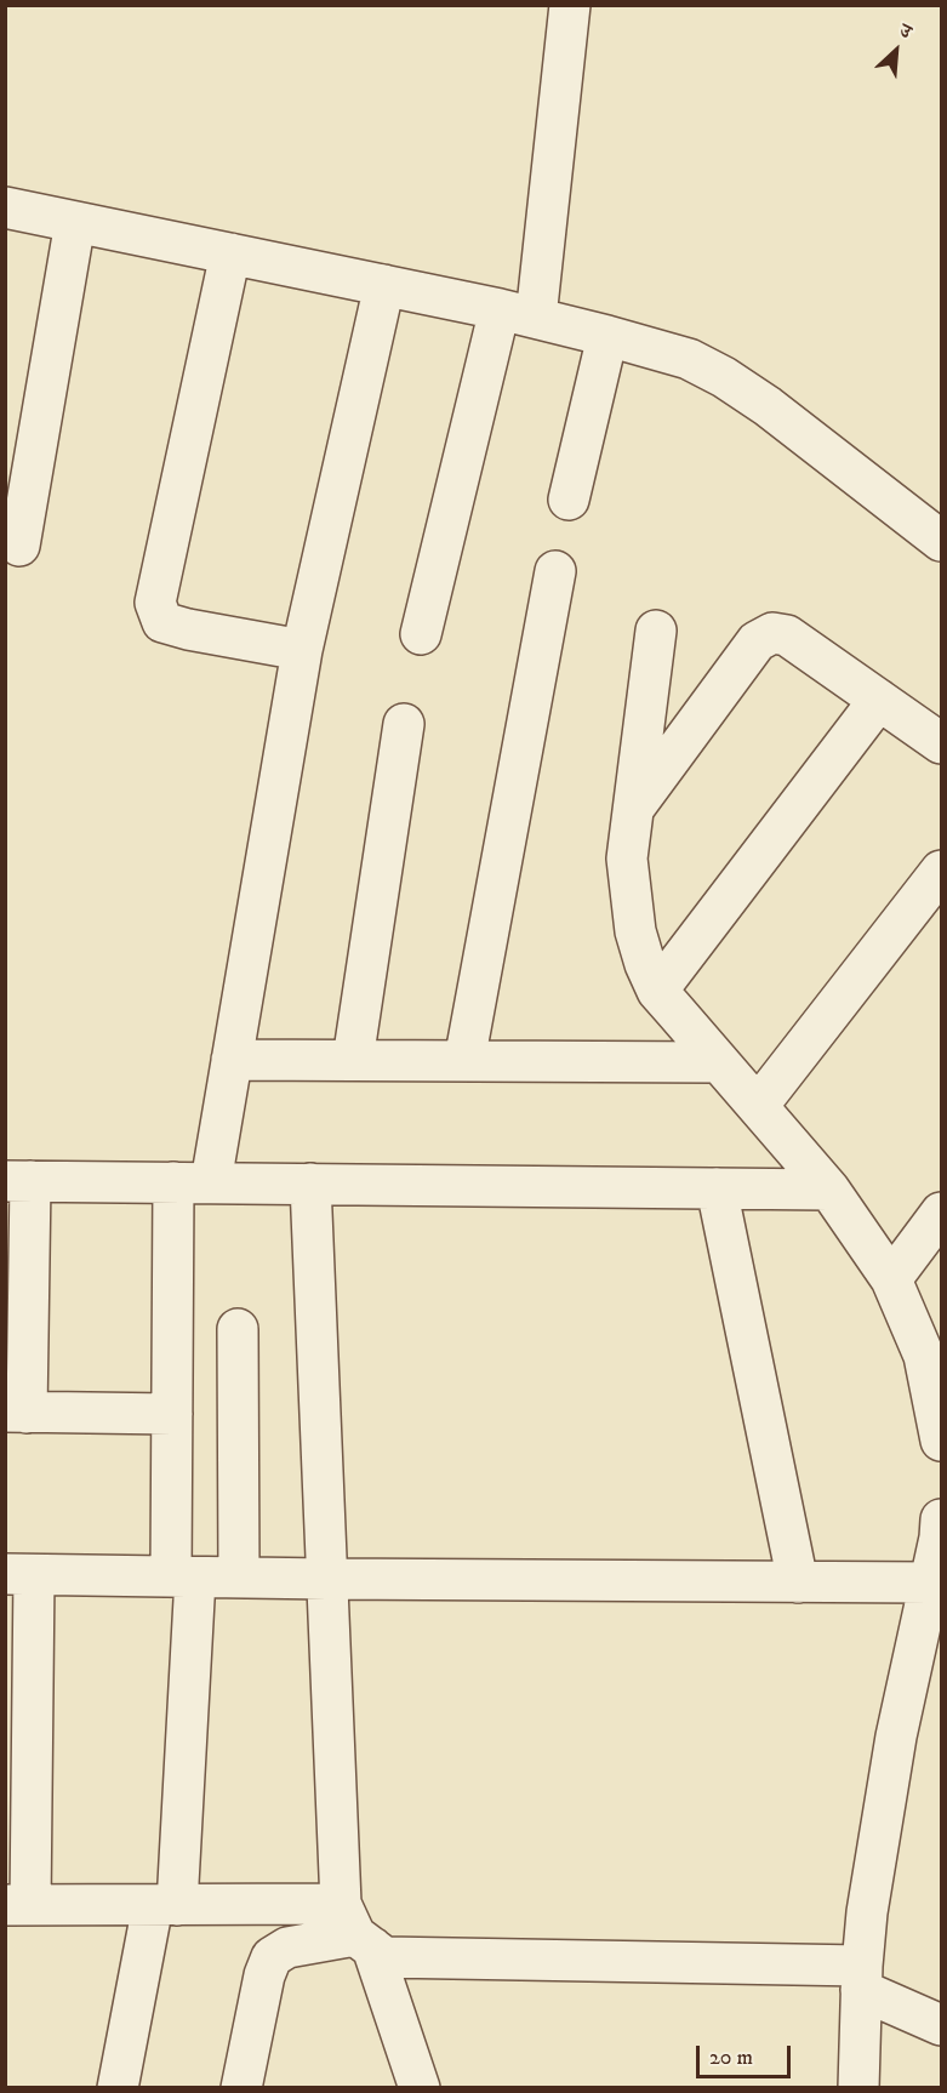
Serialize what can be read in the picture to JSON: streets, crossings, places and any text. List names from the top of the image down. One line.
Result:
{"scale_bar":"20 m","north":"top right"}
